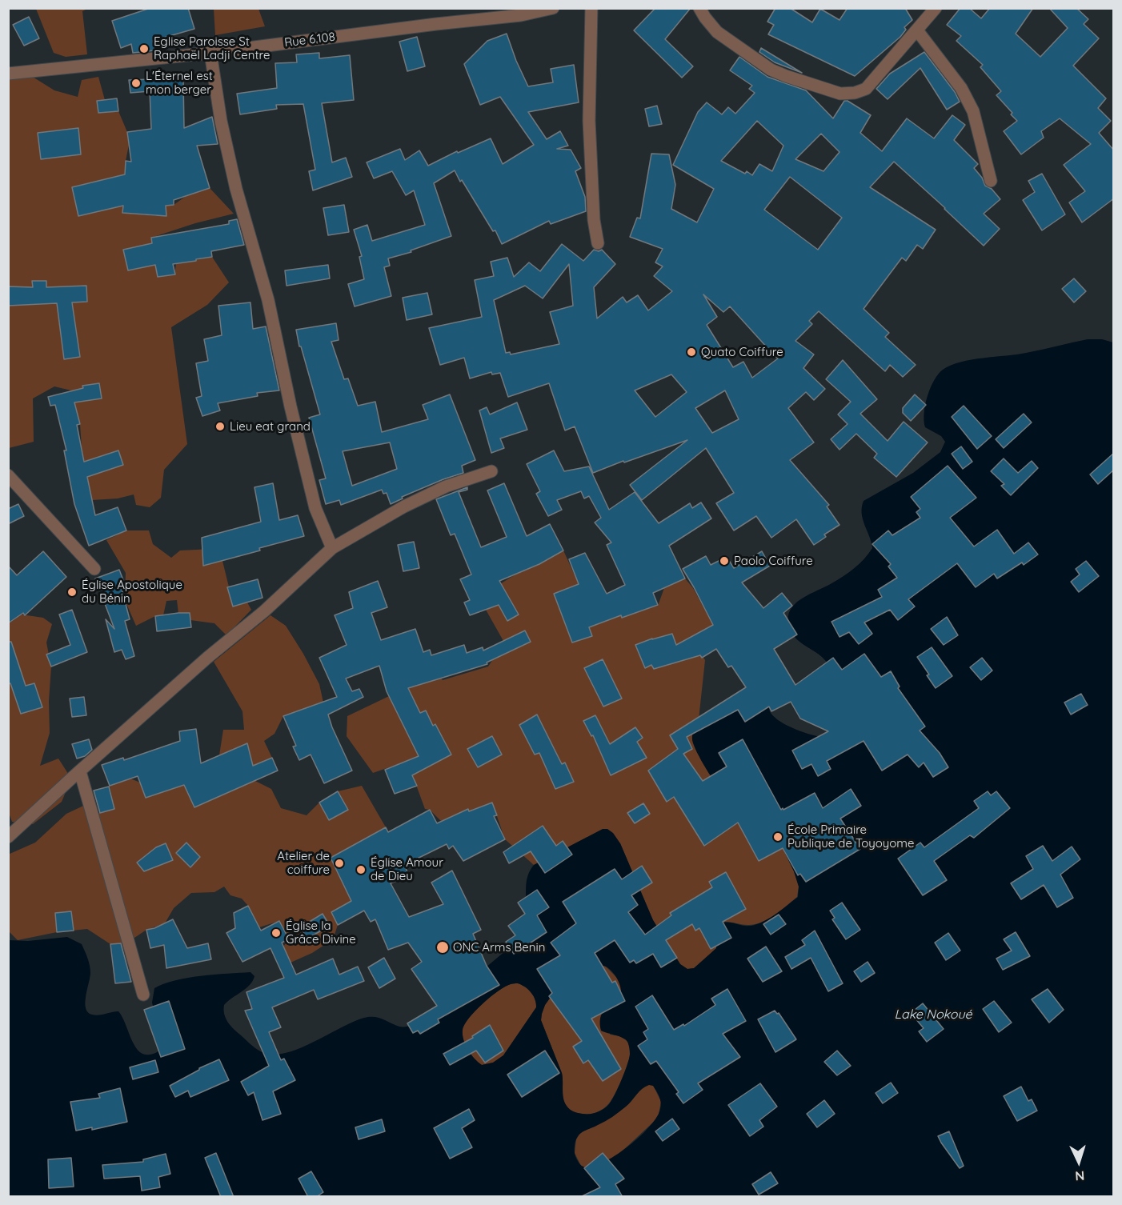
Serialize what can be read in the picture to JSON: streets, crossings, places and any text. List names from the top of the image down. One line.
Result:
{"streets":{"street":["Rue 6.108"]},"water":["Lake Nokoué"],"places":["Eglise Paroisse St Raphaël Ladji Centre","L'Éternel est mon berger","Quato Coiffure","Lieu eat grand","Paolo Coiffure","Église Apostolique du Bénin","École Primaire Publique de Toyoyome","Atelier de coiffure","Église Amour de Dieu","Église la Grâce Divine","ONC Arms Benin"],"north":"bottom"}
